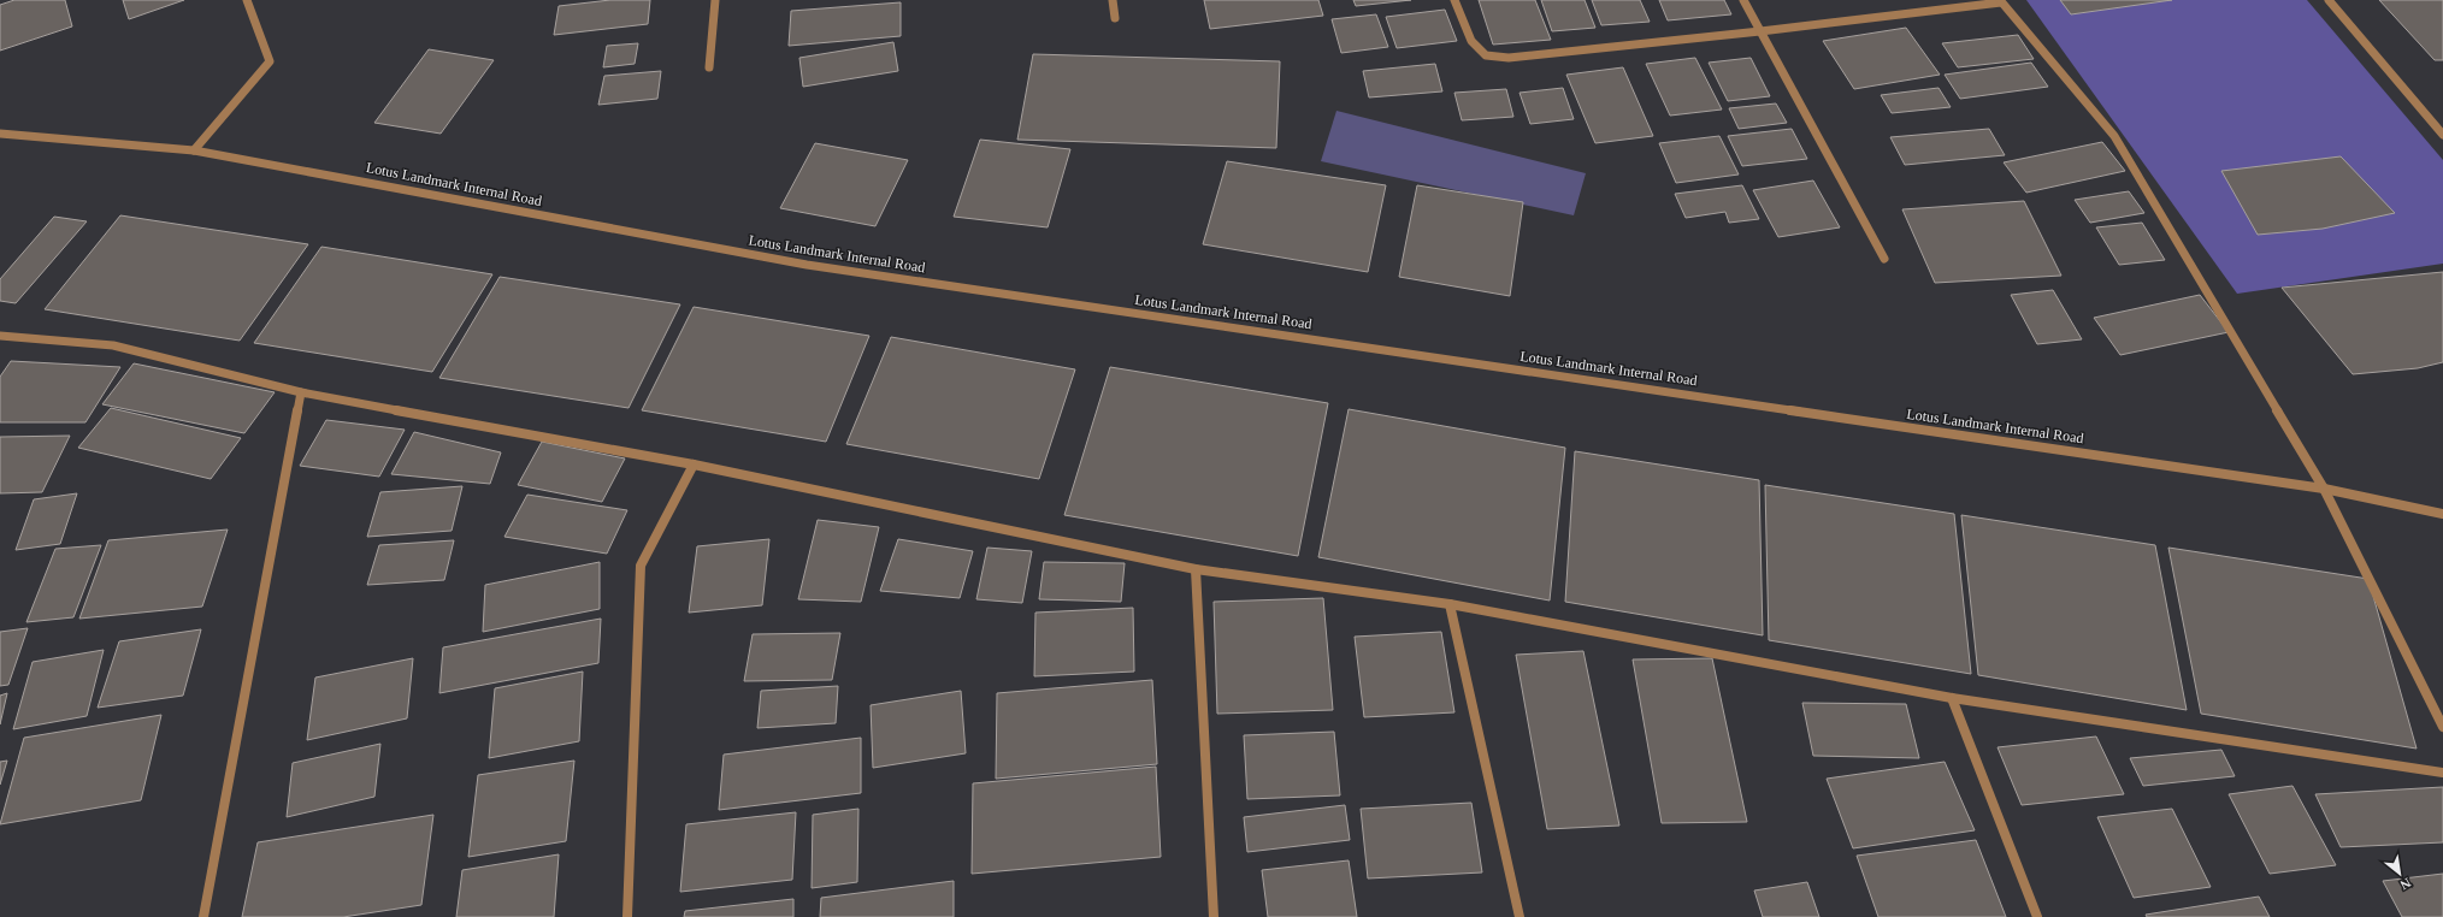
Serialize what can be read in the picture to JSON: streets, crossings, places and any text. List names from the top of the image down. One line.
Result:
{"streets":{"street":["Lotus Landmark Internal Road"]},"north":"bottom right"}
